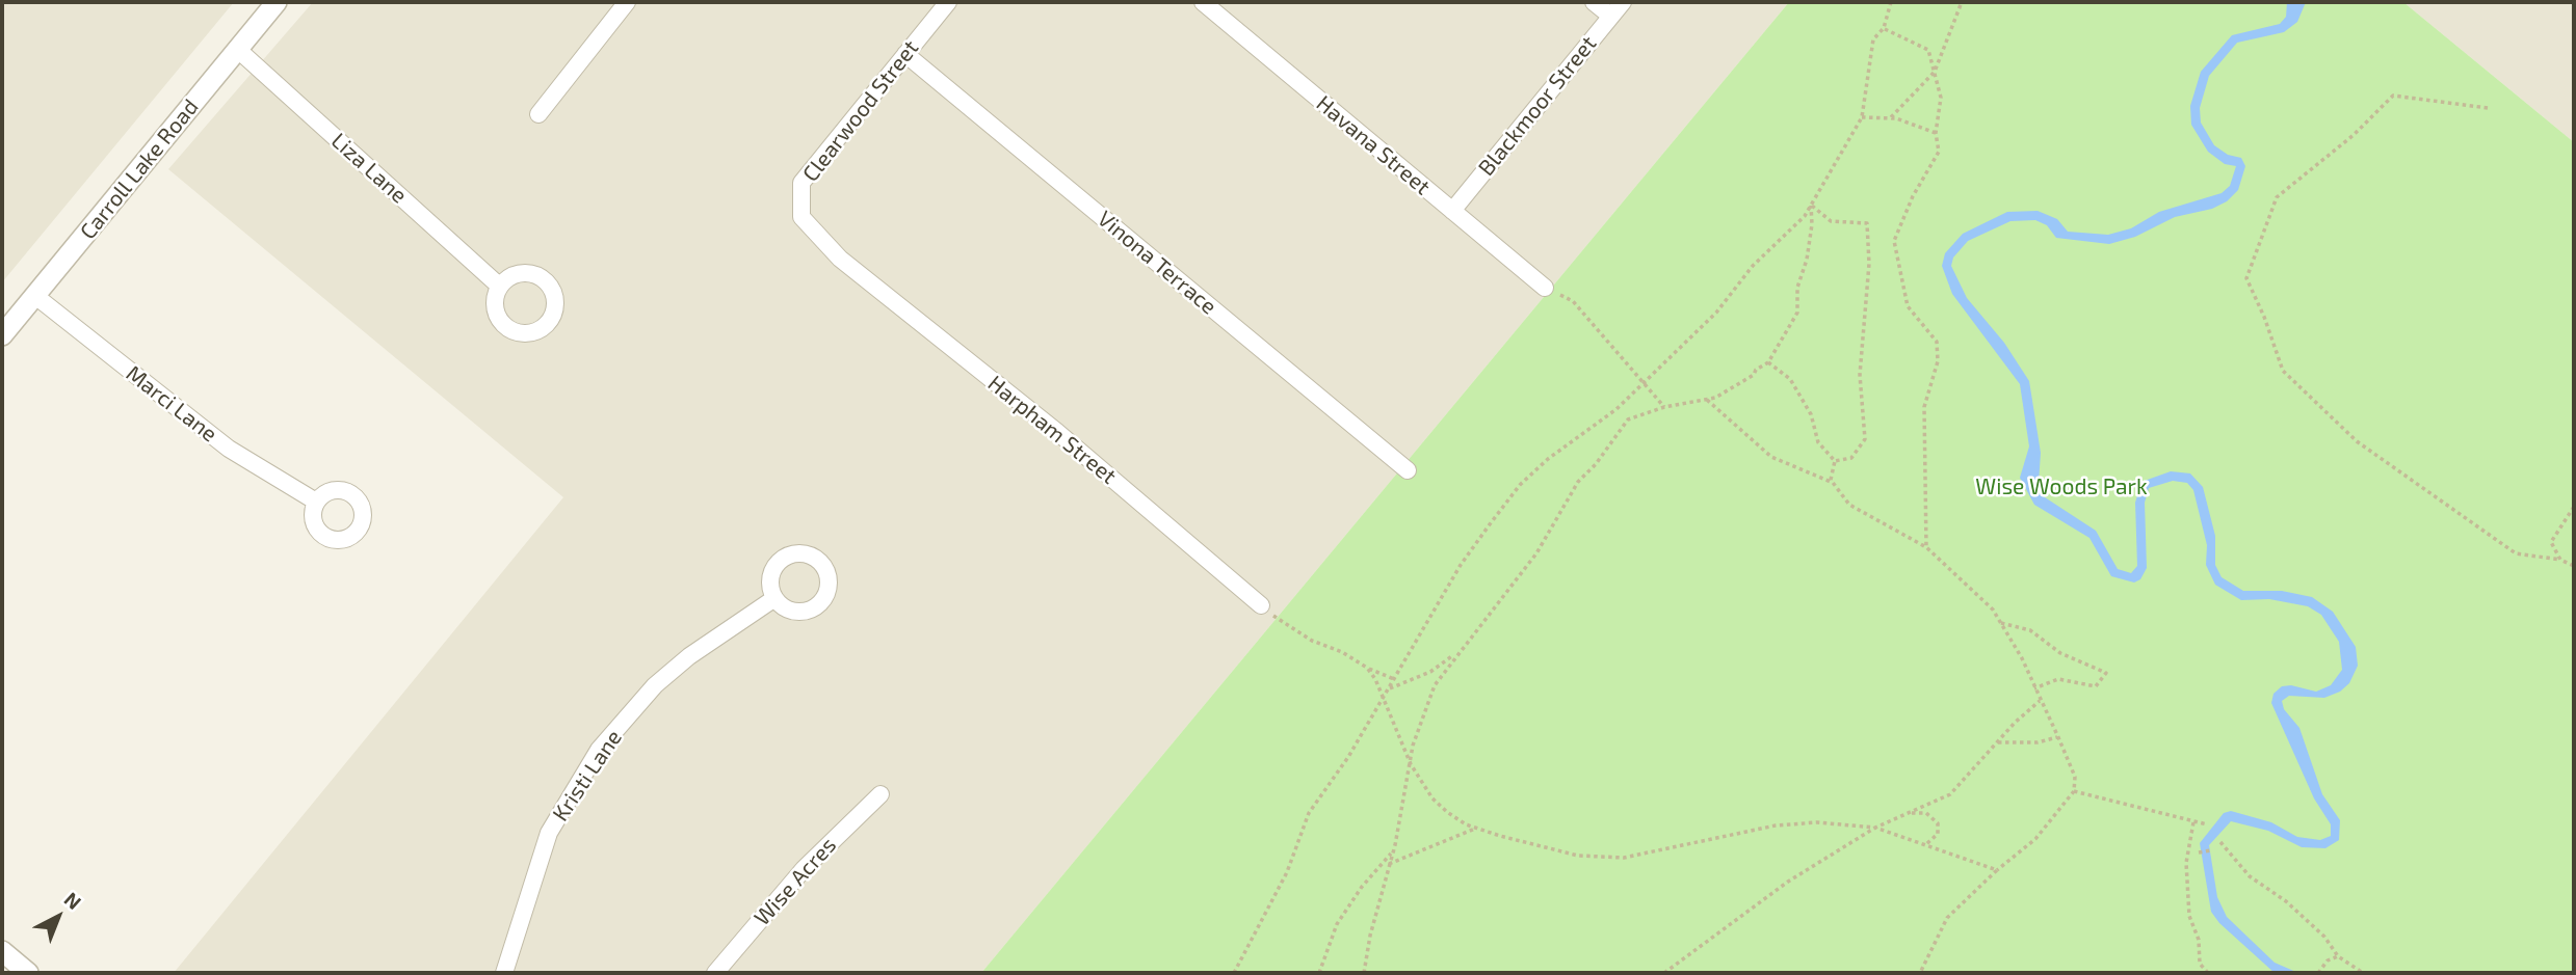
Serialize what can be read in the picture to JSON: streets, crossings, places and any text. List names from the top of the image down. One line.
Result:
{"streets":{"street":["Blackmoor Street","Clearwood Street","Havana Street","Liza Lane","Carroll Lake Road","Vinona Terrace","Marci Lane","Harpham Street","Kristi Lane","Wise Acres"]},"crossings":[["Blackmoor Street","Havana Street"],["Clearwood Street","Vinona Terrace"],["Clearwood Street","Harpham Street"],["Liza Lane","Carroll Lake Road"],["Carroll Lake Road","Marci Lane"]],"parks":["Wise Woods Park"],"north":"top right"}
